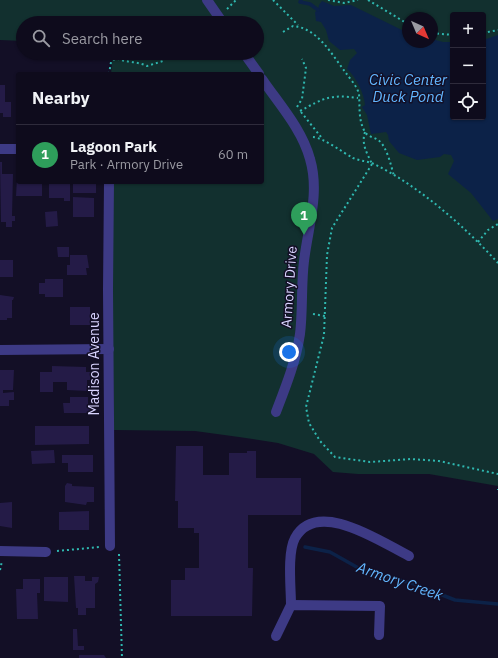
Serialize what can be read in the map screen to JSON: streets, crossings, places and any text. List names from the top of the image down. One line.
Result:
{"streets":{"street":["Armory Drive","Madison Avenue"]},"water":["Civic Center Duck Pond","Armory Creek"],"north":"bottom right","page":{"map_buttons":["+","−"],"search":"Search here","heading":"Nearby","list":[{"mark":"1","name":"Lagoon Park","note":"Park · Armory Drive","value":"60 m"}],"pins":"1"}}
